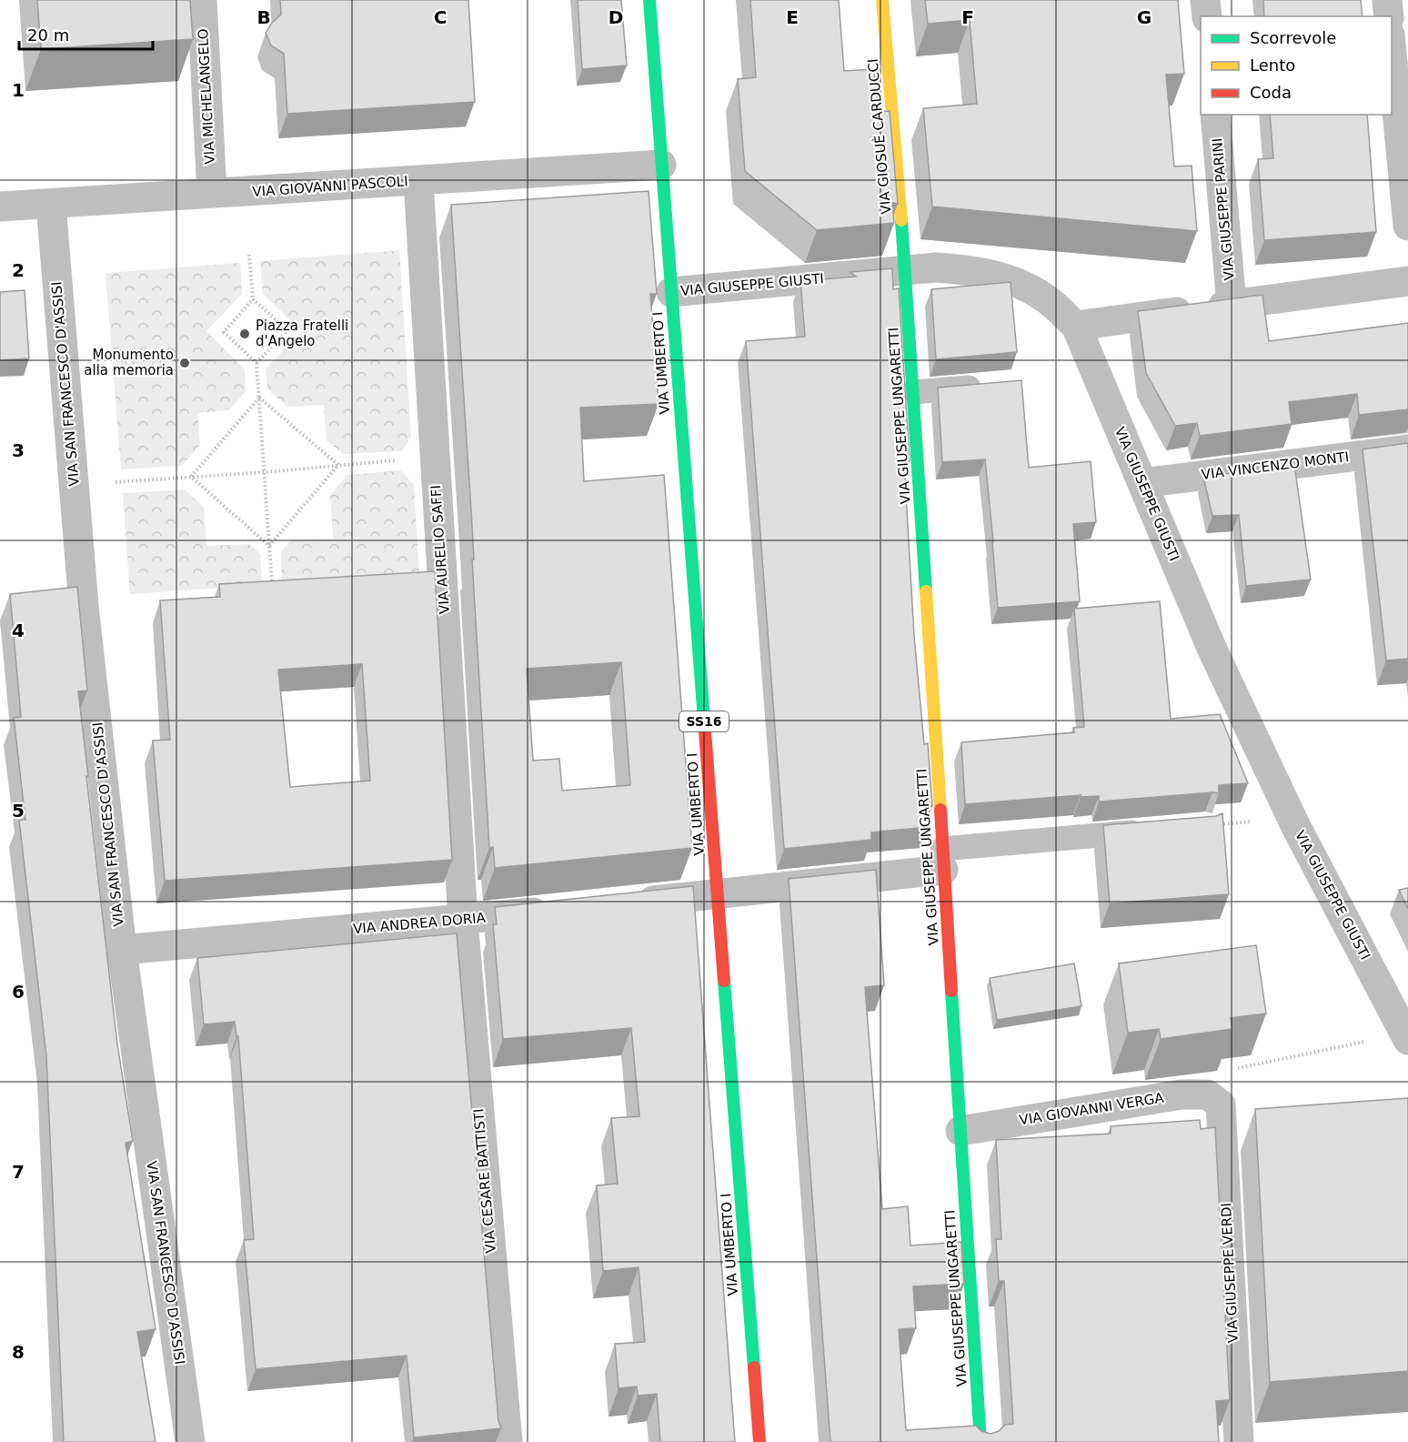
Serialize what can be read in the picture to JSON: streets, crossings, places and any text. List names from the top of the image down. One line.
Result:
{"streets":{"main road":["VIA GIOSUÈ CARDUCCI","VIA UMBERTO I","VIA GIUSEPPE UNGARETTI","SS16"],"street":["VIA MICHELANGELO","VIA GIOVANNI PASCOLI","VIA GIUSEPPE PARINI","VIA GIUSEPPE GIUSTI","VIA SAN FRANCESCO D'ASSISI","VIA VINCENZO MONTI","VIA AURELIO SAFFI","VIA ANDREA DORIA","VIA GIOVANNI VERGA","VIA CESARE BATTISTI","VIA GIUSEPPE VERDI"]},"crossings":[["VIA MICHELANGELO","VIA GIOVANNI PASCOLI"],["VIA GIOSUÈ CARDUCCI","VIA GIUSEPPE GIUSTI"],["VIA GIOSUÈ CARDUCCI","VIA GIUSEPPE UNGARETTI"],["VIA GIOVANNI PASCOLI","VIA UMBERTO I"],["VIA GIOVANNI PASCOLI","VIA SAN FRANCESCO D'ASSISI"],["VIA GIOVANNI PASCOLI","VIA AURELIO SAFFI"],["VIA GIUSEPPE GIUSTI","VIA UMBERTO I"],["VIA GIUSEPPE GIUSTI","VIA GIUSEPPE UNGARETTI"],["VIA GIUSEPPE GIUSTI","VIA VINCENZO MONTI"],["VIA SAN FRANCESCO D'ASSISI","VIA ANDREA DORIA"],["VIA GIUSEPPE UNGARETTI","VIA GIOVANNI VERGA"],["VIA AURELIO SAFFI","VIA ANDREA DORIA"],["VIA AURELIO SAFFI","VIA CESARE BATTISTI"],["VIA ANDREA DORIA","VIA CESARE BATTISTI"],["VIA GIOVANNI VERGA","VIA GIUSEPPE VERDI"]],"places":["Piazza Fratelli d'Angelo","Monumento alla memoria"],"legend":["Scorrevole","Lento","Coda"],"scale_bar":"20 m","grid":{"columns":["B","C","D","E","F","G"],"rows":["1","2","3","4","5","6","7","8"]}}
